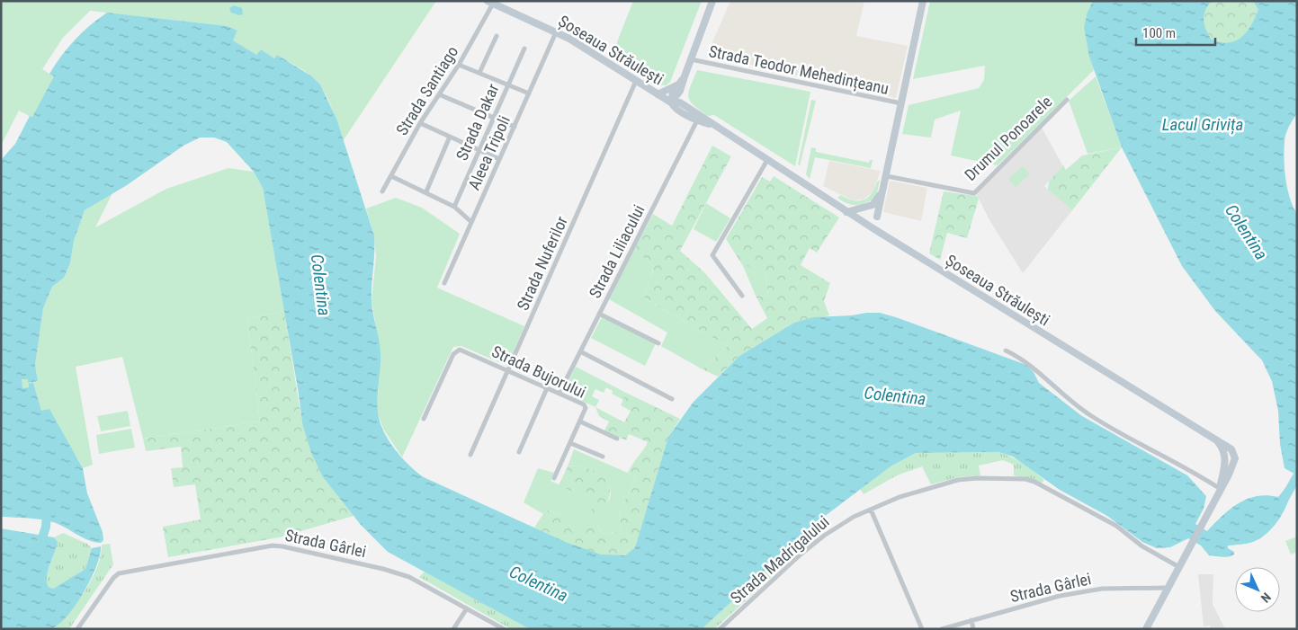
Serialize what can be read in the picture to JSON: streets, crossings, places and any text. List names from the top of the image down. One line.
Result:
{"streets":{"street":["Șoseaua Străulești","Strada Teodor Mehedințeanu","Strada Santiago","Strada Dakar","Drumul Ponoarele","Aleea Tripoli","Strada Liliacului","Strada Nuferilor","Strada Bujorului","Strada Gârlei","Strada Madrigalului"]},"crossings":[["Șoseaua Străulești","Strada Santiago"],["Șoseaua Străulești","Aleea Tripoli"],["Șoseaua Străulești","Strada Liliacului"],["Șoseaua Străulești","Strada Nuferilor"],["Strada Liliacului","Strada Bujorului"],["Strada Nuferilor","Strada Bujorului"]],"water":["Lacul Grivița","Colentina"],"scale_bar":"100 m","north":"bottom right"}
